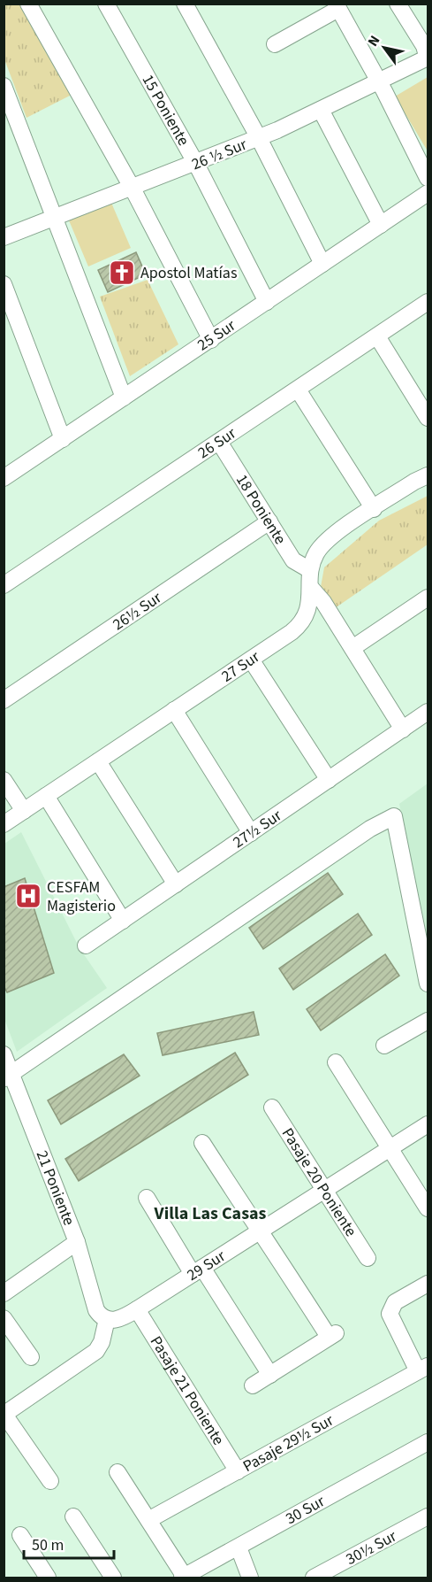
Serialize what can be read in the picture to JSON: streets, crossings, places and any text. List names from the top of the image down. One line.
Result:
{"streets":{"street":["15 Poniente","26 ½ Sur","25 Sur","26 Sur","18 Poniente","26½ Sur","27 Sur","27½ Sur","Pasaje 20 Poniente","21 Poniente","29 Sur","Pasaje 21 Poniente","Pasaje 29½ Sur","30 Sur","30½ Sur"]},"crossings":[["15 Poniente","26 ½ Sur"],["15 Poniente","25 Sur"],["26 Sur","18 Poniente"],["18 Poniente","26½ Sur"],["18 Poniente","27 Sur"],["Pasaje 20 Poniente","29 Sur"],["21 Poniente","29 Sur"],["29 Sur","Pasaje 21 Poniente"],["Pasaje 21 Poniente","Pasaje 29½ Sur"]],"districts":["Villa Las Casas"],"places":{"church":["Apostol Matías"],"hospital":["CESFAM Magisterio"]},"scale_bar":"50 m","north":"top left"}
